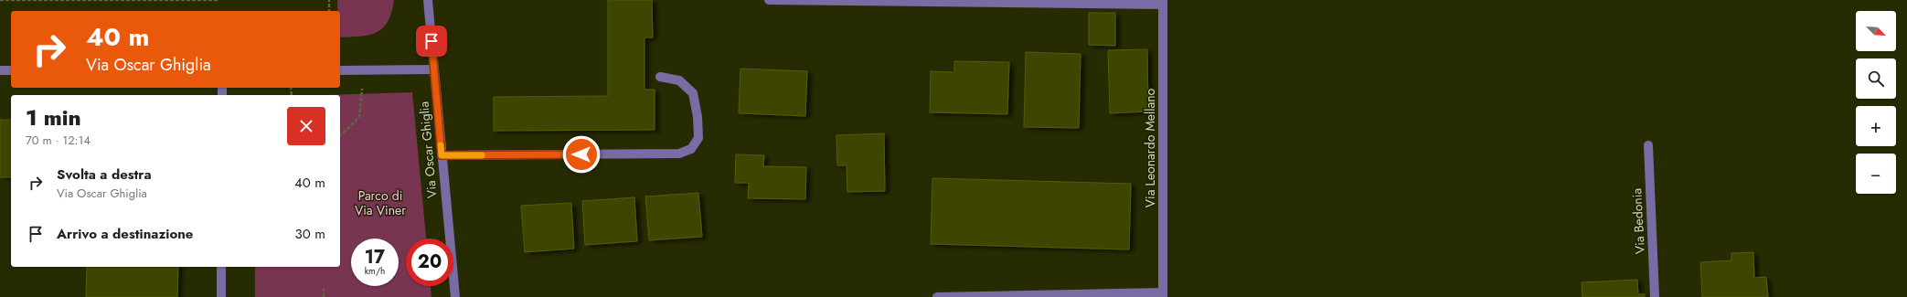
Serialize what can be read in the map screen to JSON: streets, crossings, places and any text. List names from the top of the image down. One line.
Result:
{"streets":{"street":["Via Leonardo Mellano","Via Oscar Ghiglia","Via Bedonia"]},"parks":["Parco di Via Viner"],"north":"bottom right","page":{"map_buttons":["+","−"],"turn":["40 m","Via Oscar Ghiglia"],"heading":["1 min","70 m · 12:14"],"list":[{"name":"Svolta a destra","note":"Via Oscar Ghiglia","value":"40 m"},{"name":"Arrivo a destinazione","value":"30 m"}],"speed":"17 km/h","limit":"20"}}
